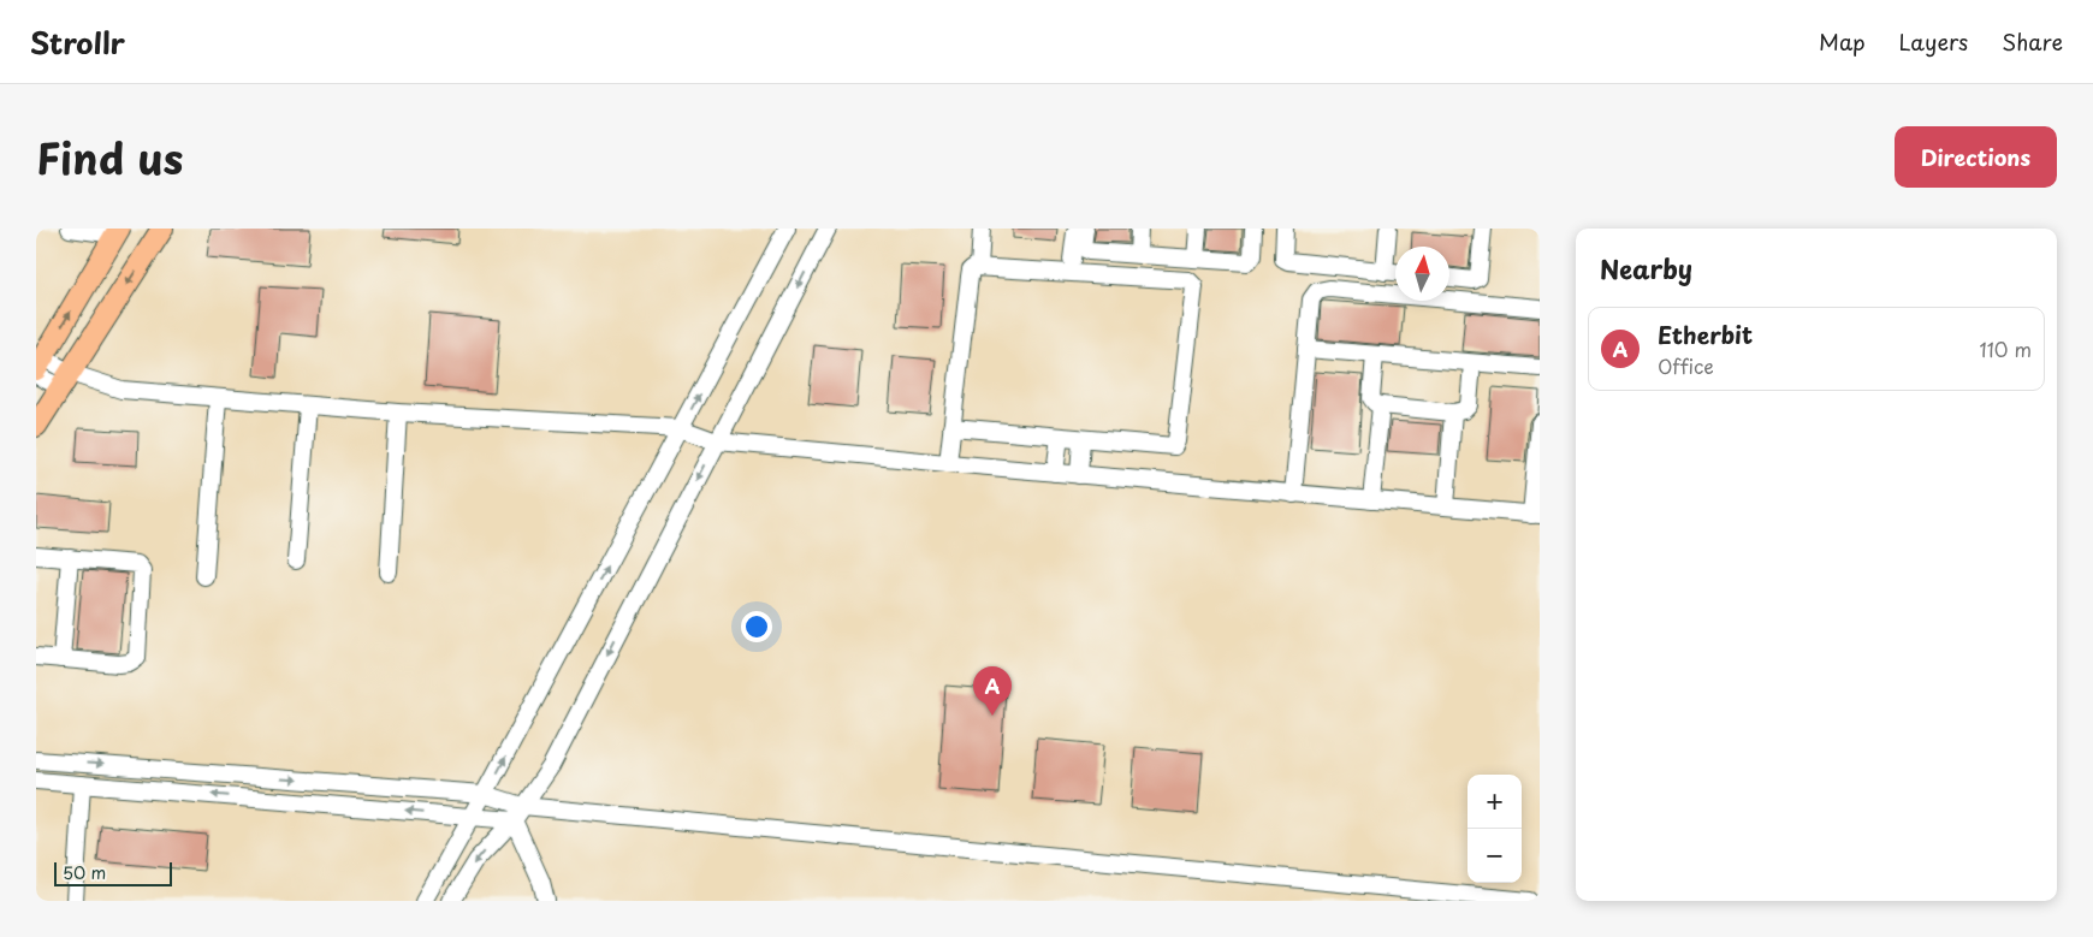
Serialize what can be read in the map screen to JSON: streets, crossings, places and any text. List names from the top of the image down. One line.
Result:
{"scale_bar":"50 m","north":"top","page":{"header":"Strollr","nav":["Map","Layers","Share"],"title":"Find us","buttons":"Directions","heading":"Nearby","list":[{"mark":"A","name":"Etherbit","note":"Office","value":"110 m"}],"pins":"A","map_buttons":["+","−"],"scale":"50 m"}}
